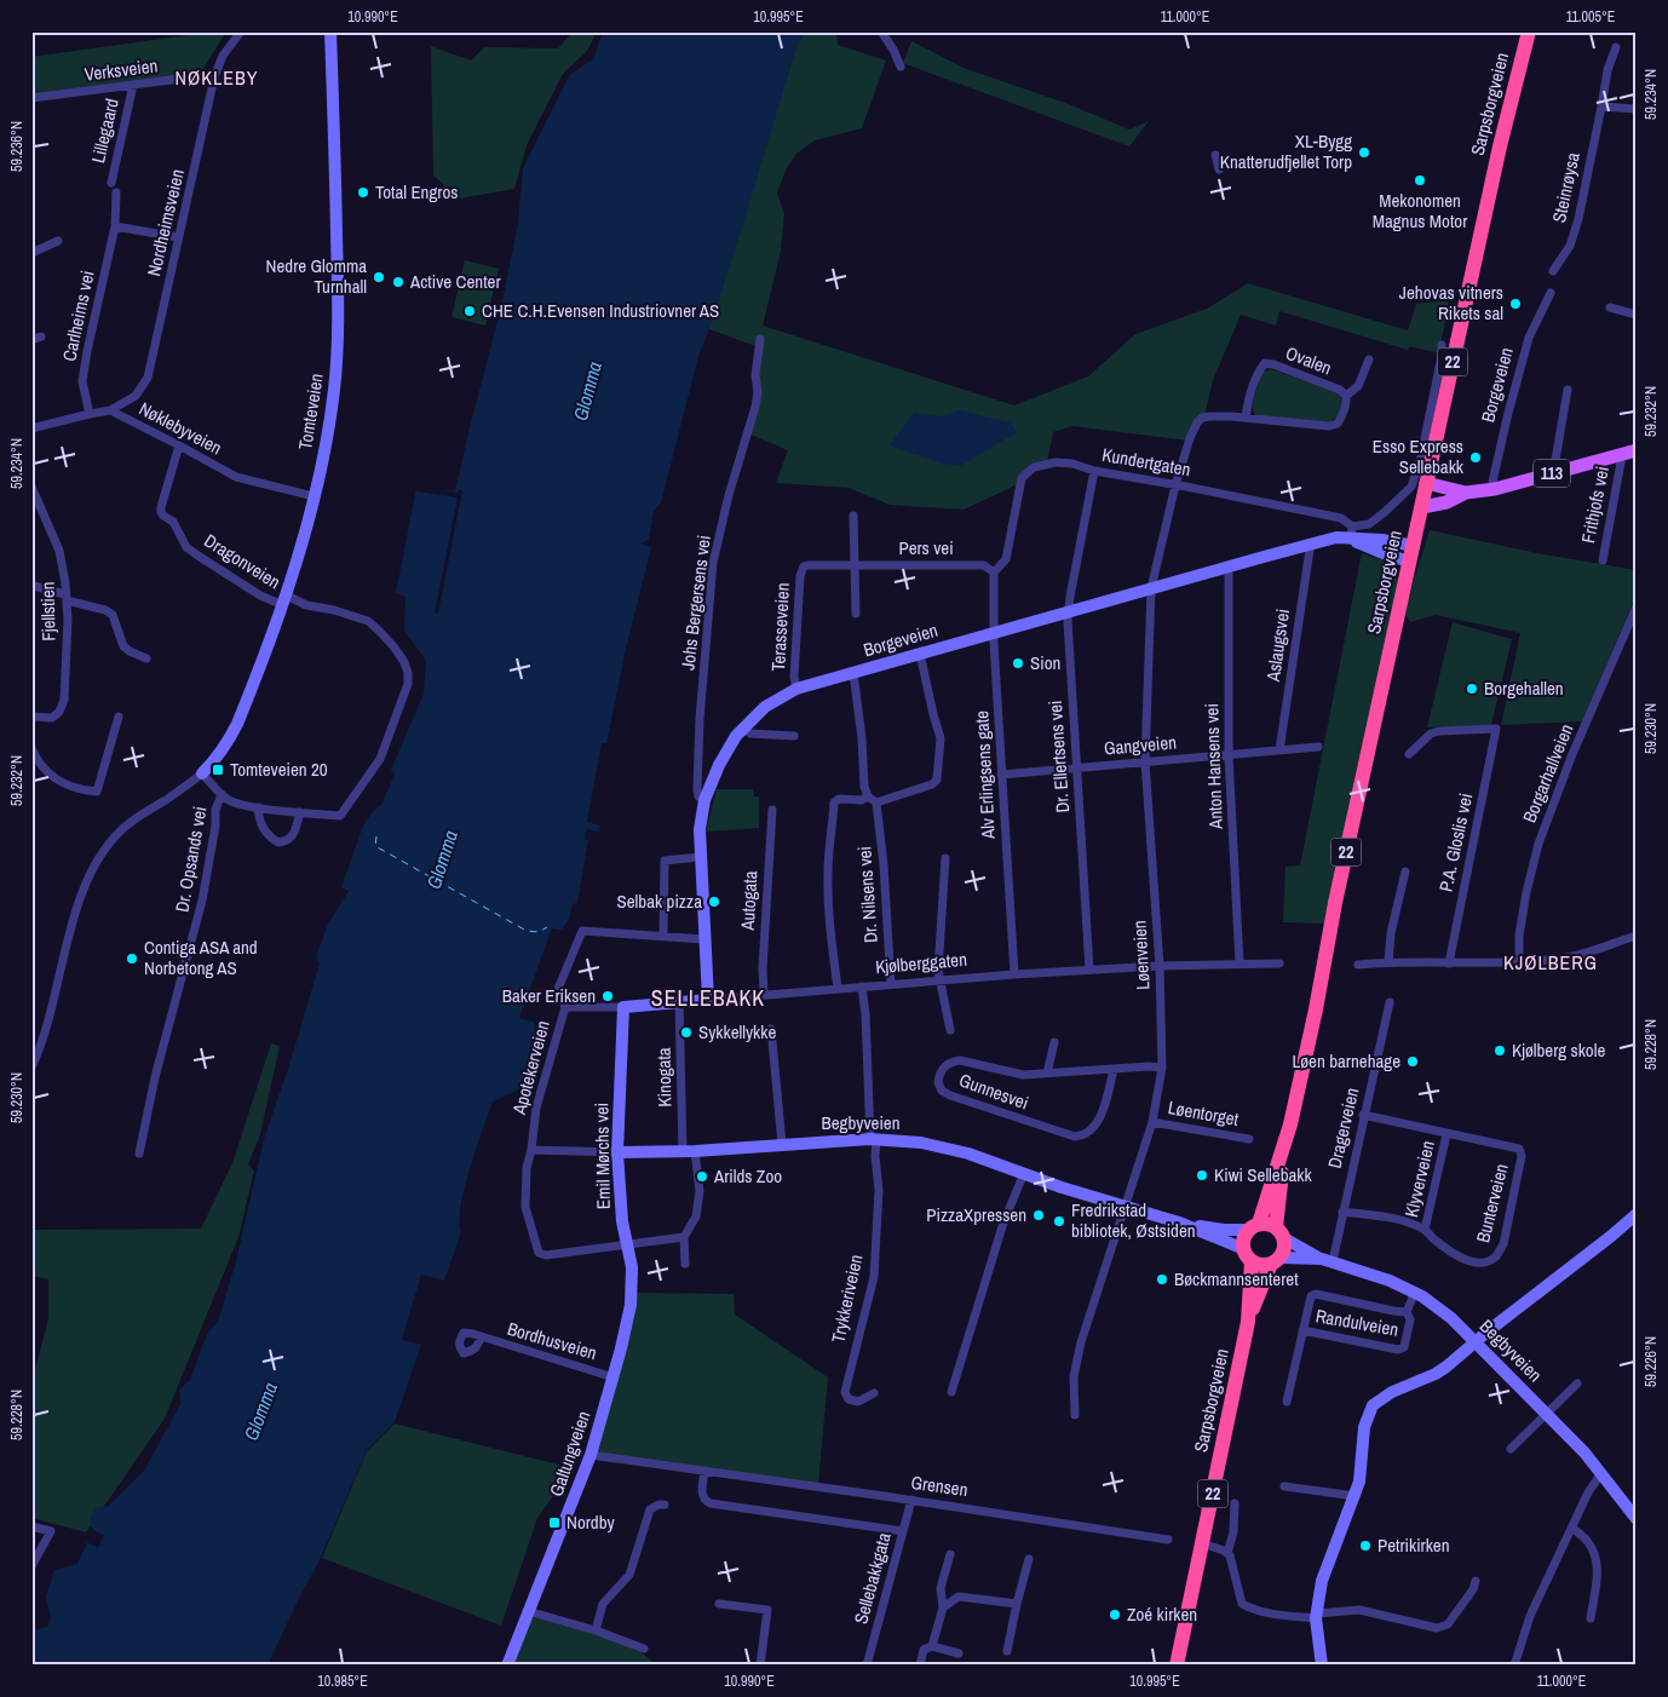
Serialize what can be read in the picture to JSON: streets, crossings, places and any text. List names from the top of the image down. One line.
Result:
{"streets":{"highway":["Sarpsborgveien","22"],"main road":["Borgeveien","Tomteveien","113","Kjølberggaten","Begbyveien","Emil Mørchs vei","Galtungveien"],"street":["Verksveien","Lillegaard","Steinrøysa","Nordheimsveien","Carlheims vei","Ovalen","Nøklebyveien","Kundertgaten","Frithjofs vei","Pers vei","Dragonveien","Johs Bergersens vei","Fjellstien","Terasseveien","Aslaugsvei","Gangveien","Dr. Ellertsens vei","Anton Hansens vei","Borgarhallveien","Alv Erlingsens gate","P.A. Gloslis vei","Dr. Opsands vei","Dr. Nilsens vei","Autogata","Løenveien","Apotekerveien","Kinogata","Gunnesvei","Løentorget","Dragerveien","Klyverveien","Bunterveien","Trykkeriveien","Randulveien","Bordhusveien","Grensen","Sellebakkgata"]},"crossings":[["Verksveien","Lillegaard"],["Verksveien","Nordheimsveien"],["Sarpsborgveien","22"],["Sarpsborgveien","Borgeveien"],["Sarpsborgveien","113"],["Sarpsborgveien","Begbyveien"],["Nordheimsveien","Nøklebyveien"],["Carlheims vei","Nøklebyveien"],["Ovalen","Kundertgaten"],["Ovalen","Løenveien"],["22","Begbyveien"],["Borgeveien","Kundertgaten"],["Borgeveien","113"],["Borgeveien","Johs Bergersens vei"],["Borgeveien","Terasseveien"],["Borgeveien","Aslaugsvei"],["Borgeveien","Dr. Ellertsens vei"],["Borgeveien","Anton Hansens vei"],["Borgeveien","Alv Erlingsens gate"],["Borgeveien","Løenveien"],["Borgeveien","Kjølberggaten"],["Tomteveien","Nøklebyveien"],["Tomteveien","Dragonveien"],["Tomteveien","Dr. Opsands vei"],["Nøklebyveien","Dragonveien"],["Kundertgaten","Pers vei"],["Kundertgaten","Dr. Ellertsens vei"],["Kundertgaten","Alv Erlingsens gate"],["Kundertgaten","Løenveien"],["113","Frithjofs vei"],["Pers vei","Terasseveien"],["Pers vei","Alv Erlingsens gate"],["Dragonveien","Dr. Opsands vei"],["Aslaugsvei","Gangveien"],["Gangveien","Dr. Ellertsens vei"],["Gangveien","Anton Hansens vei"],["Gangveien","Alv Erlingsens gate"],["Gangveien","Løenveien"],["Dr. Ellertsens vei","Kjølberggaten"],["Anton Hansens vei","Kjølberggaten"],["Alv Erlingsens gate","Kjølberggaten"],["Dr. Nilsens vei","Kjølberggaten"],["Autogata","Kjølberggaten"],["Løenveien","Kjølberggaten"],["Løenveien","Gunnesvei"],["Løenveien","Løentorget"],["Løenveien","Begbyveien"],["Kjølberggaten","Apotekerveien"],["Kjølberggaten","Kinogata"],["Kjølberggaten","Emil Mørchs vei"],["Kjølberggaten","Trykkeriveien"],["Apotekerveien","Begbyveien"],["Apotekerveien","Emil Mørchs vei"],["Apotekerveien","Galtungveien"],["Kinogata","Begbyveien"],["Begbyveien","Dragerveien"],["Begbyveien","Emil Mørchs vei"],["Begbyveien","Trykkeriveien"],["Begbyveien","Randulveien"],["Dragerveien","Bunterveien"],["Emil Mørchs vei","Galtungveien"],["Klyverveien","Bunterveien"],["Bordhusveien","Galtungveien"],["Galtungveien","Grensen"],["Grensen","Sellebakkgata"]],"districts":["NØKLEBY","KJØLBERG","SELLEBAKK"],"water":["Glomma"],"places":{"other":["XL-Bygg Knatterudfjellet Torp","Mekonomen Magnus Motor","Total Engros","Nedre Glomma Turnhall","Active Center","Jehovas vitners Rikets sal","CHE C.H.Evensen Industriovner AS","Esso Express Sellebakk","Sion","Borgehallen","Selbak pizza","Contiga ASA and Norbetong AS","Baker Eriksen","Sykkellykke","Kjølberg skole","Løen barnehage","Kiwi Sellebakk","Arilds Zoo","PizzaXpressen","Fredrikstad bibliotek, Østsiden","Bøckmannsenteret","Petrikirken","Zoé kirken"],"transit":["Tomteveien 20","Nordby"]},"coordinates":["10.990°E","10.995°E","11.000°E","11.005°E","59.234°N","59.236°N","59.232°N","59.230°N","59.228°N","59.226°N","10.985°E"]}
